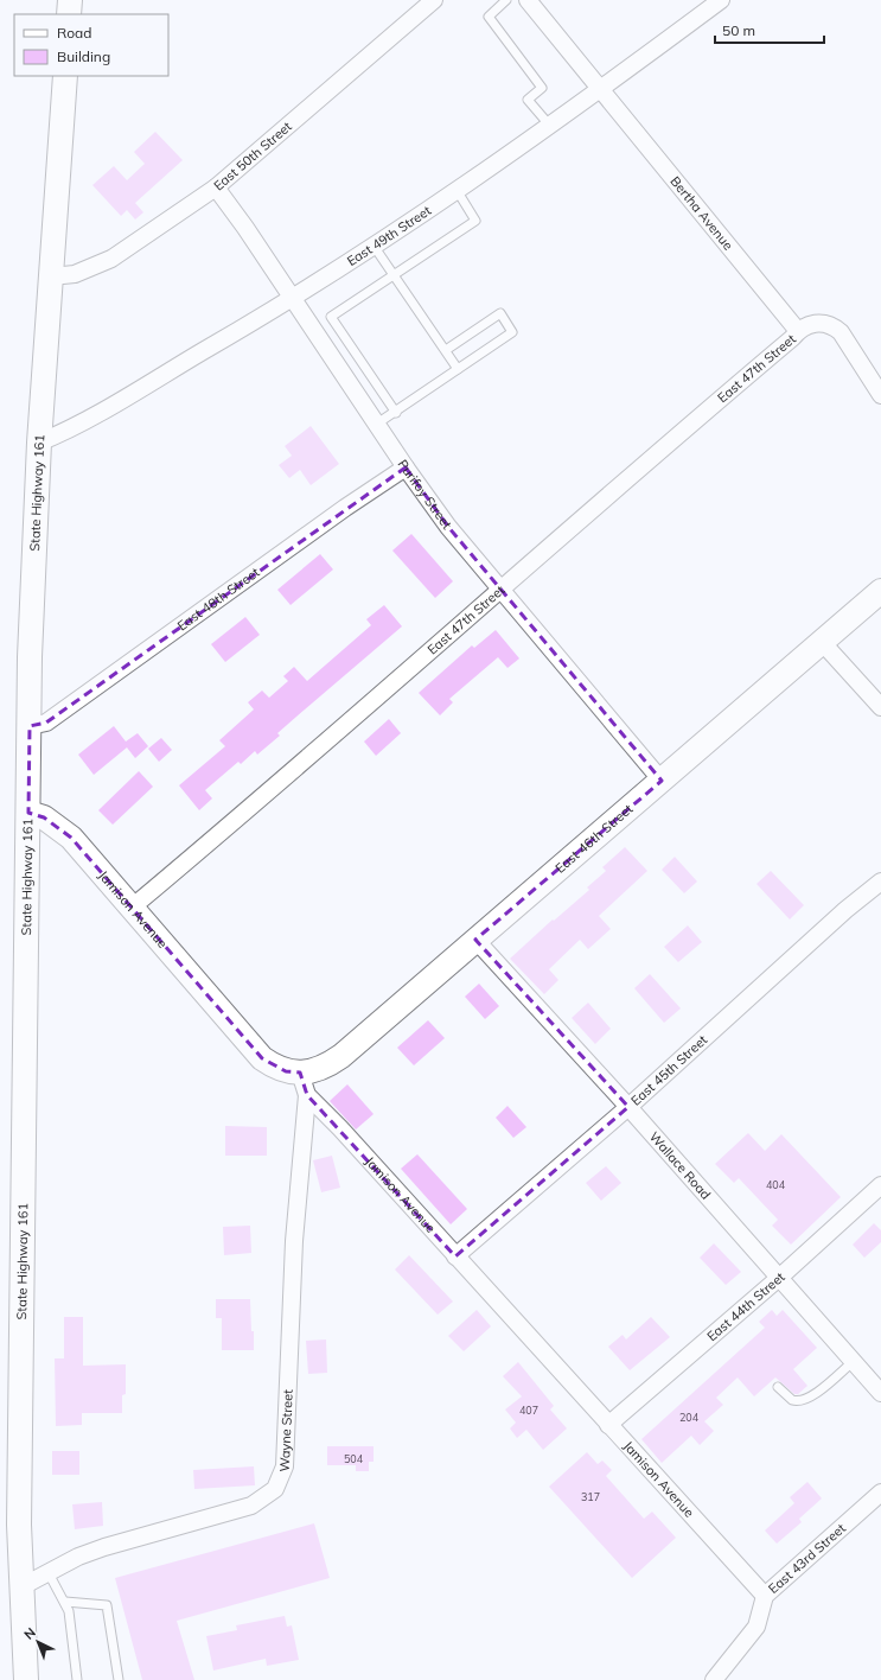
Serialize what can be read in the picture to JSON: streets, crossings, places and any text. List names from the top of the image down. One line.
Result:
{"streets":{"main road":["State Highway 161","East 46th Street","Jamison Avenue"],"street":["East 50th Street","Bertha Avenue","East 49th Street","East 47th Street","Purifoy Street","East 48th Street","East 45th Street","Wallace Road","East 44th Street","Wayne Street","East 43rd Street"]},"crossings":[["East 50th Street","State Highway 161"],["East 50th Street","Purifoy Street"],["Bertha Avenue","East 49th Street"],["Bertha Avenue","East 47th Street"],["East 49th Street","State Highway 161"],["East 49th Street","Purifoy Street"],["East 47th Street","Purifoy Street"],["East 47th Street","Jamison Avenue"],["State Highway 161","East 48th Street"],["State Highway 161","Jamison Avenue"],["State Highway 161","Wayne Street"],["Purifoy Street","East 48th Street"],["Purifoy Street","East 46th Street"],["East 46th Street","Jamison Avenue"],["East 46th Street","Wallace Road"],["Jamison Avenue","East 45th Street"],["Jamison Avenue","East 44th Street"],["Jamison Avenue","Wayne Street"],["Jamison Avenue","East 43rd Street"],["East 45th Street","Wallace Road"],["Wallace Road","East 44th Street"]],"house_numbers":["404","407","204","504","317"],"legend":["Road","Building"],"scale_bar":"50 m","north":"top left"}
